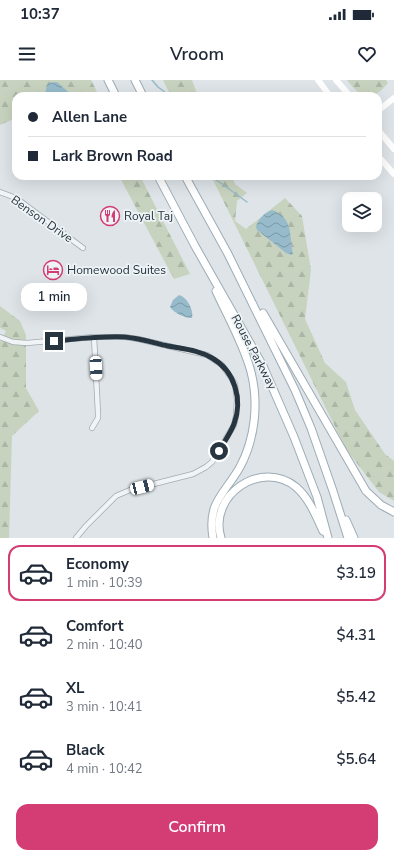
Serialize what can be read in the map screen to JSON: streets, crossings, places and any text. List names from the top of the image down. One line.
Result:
{"streets":{"main road":["Rouse Parkway"],"street":["Benson Drive"]},"places":{"restaurant":["Royal Taj"],"hotel":["Homewood Suites"]},"page":{"status":"10:37","header":"Vroom","banner":["Allen Lane","Lark Brown Road"],"bubble":"1 min","list":[{"name":"Economy","note":"1 min · 10:39","value":"$3.19"},{"name":"Comfort","note":"2 min · 10:40","value":"$4.31"},{"name":"XL","note":"3 min · 10:41","value":"$5.42"},{"name":"Black","note":"4 min · 10:42","value":"$5.64"}],"buttons":"Confirm"}}
